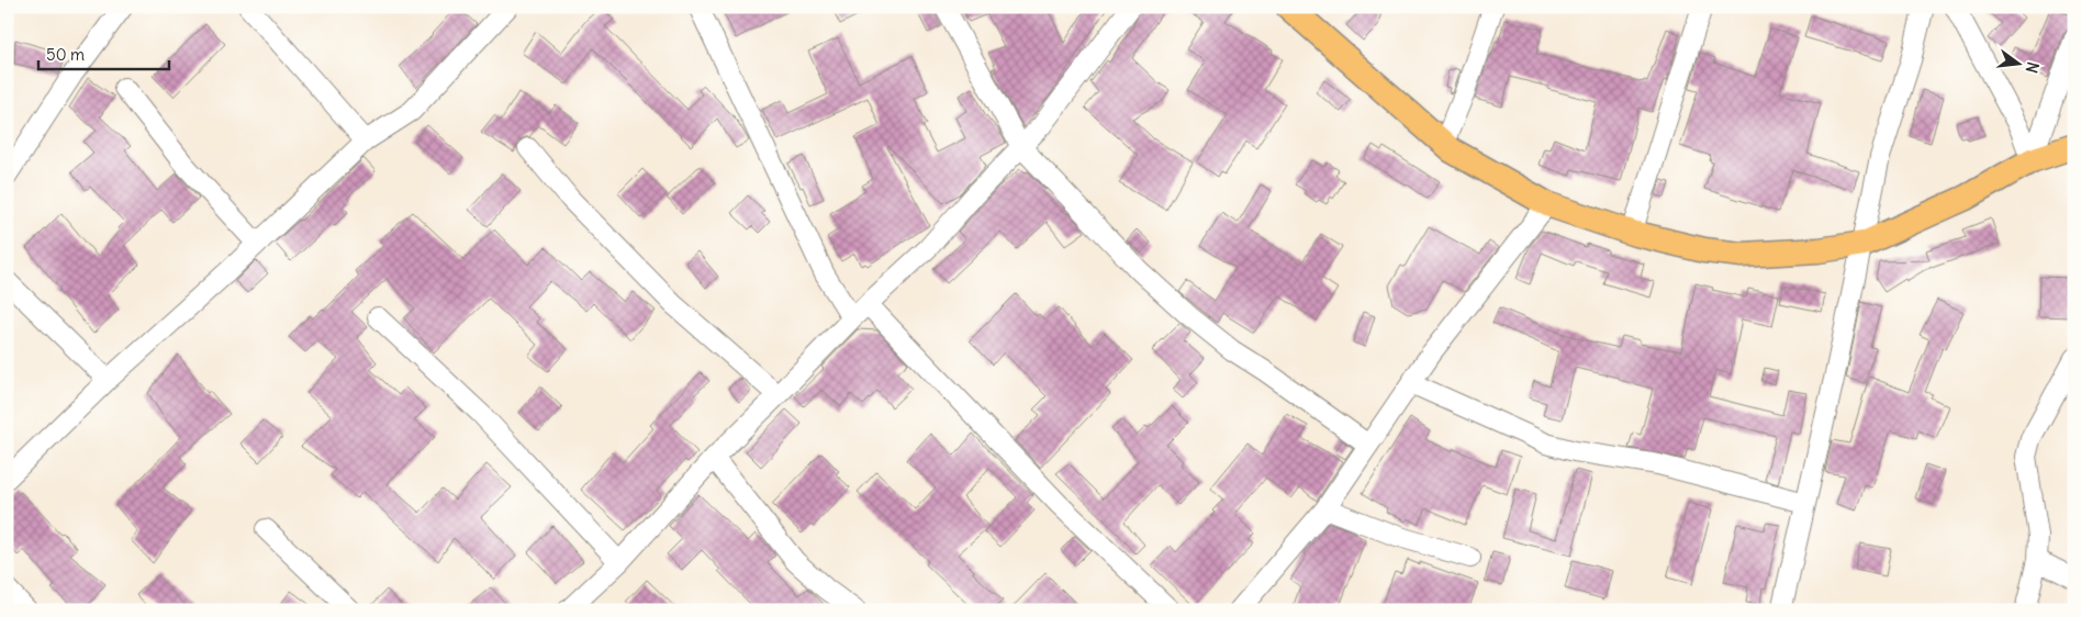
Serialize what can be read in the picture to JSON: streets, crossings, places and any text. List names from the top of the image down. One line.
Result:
{"scale_bar":"50 m","north":"right"}
